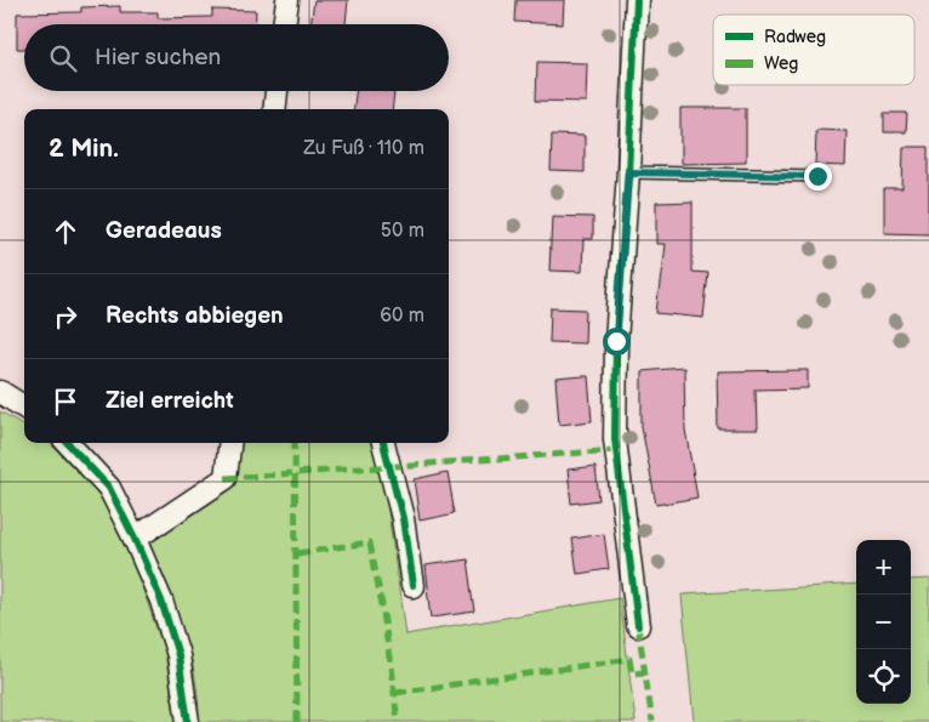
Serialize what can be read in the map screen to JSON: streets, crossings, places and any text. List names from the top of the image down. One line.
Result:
{"legend":["Radweg","Weg"],"page":{"search":"Hier suchen","heading":["2 Min.","Zu Fuß · 110 m"],"list":[["Geradeaus","50 m"],["Rechts abbiegen","60 m"],"Ziel erreicht"],"map_buttons":["+","−"]}}
